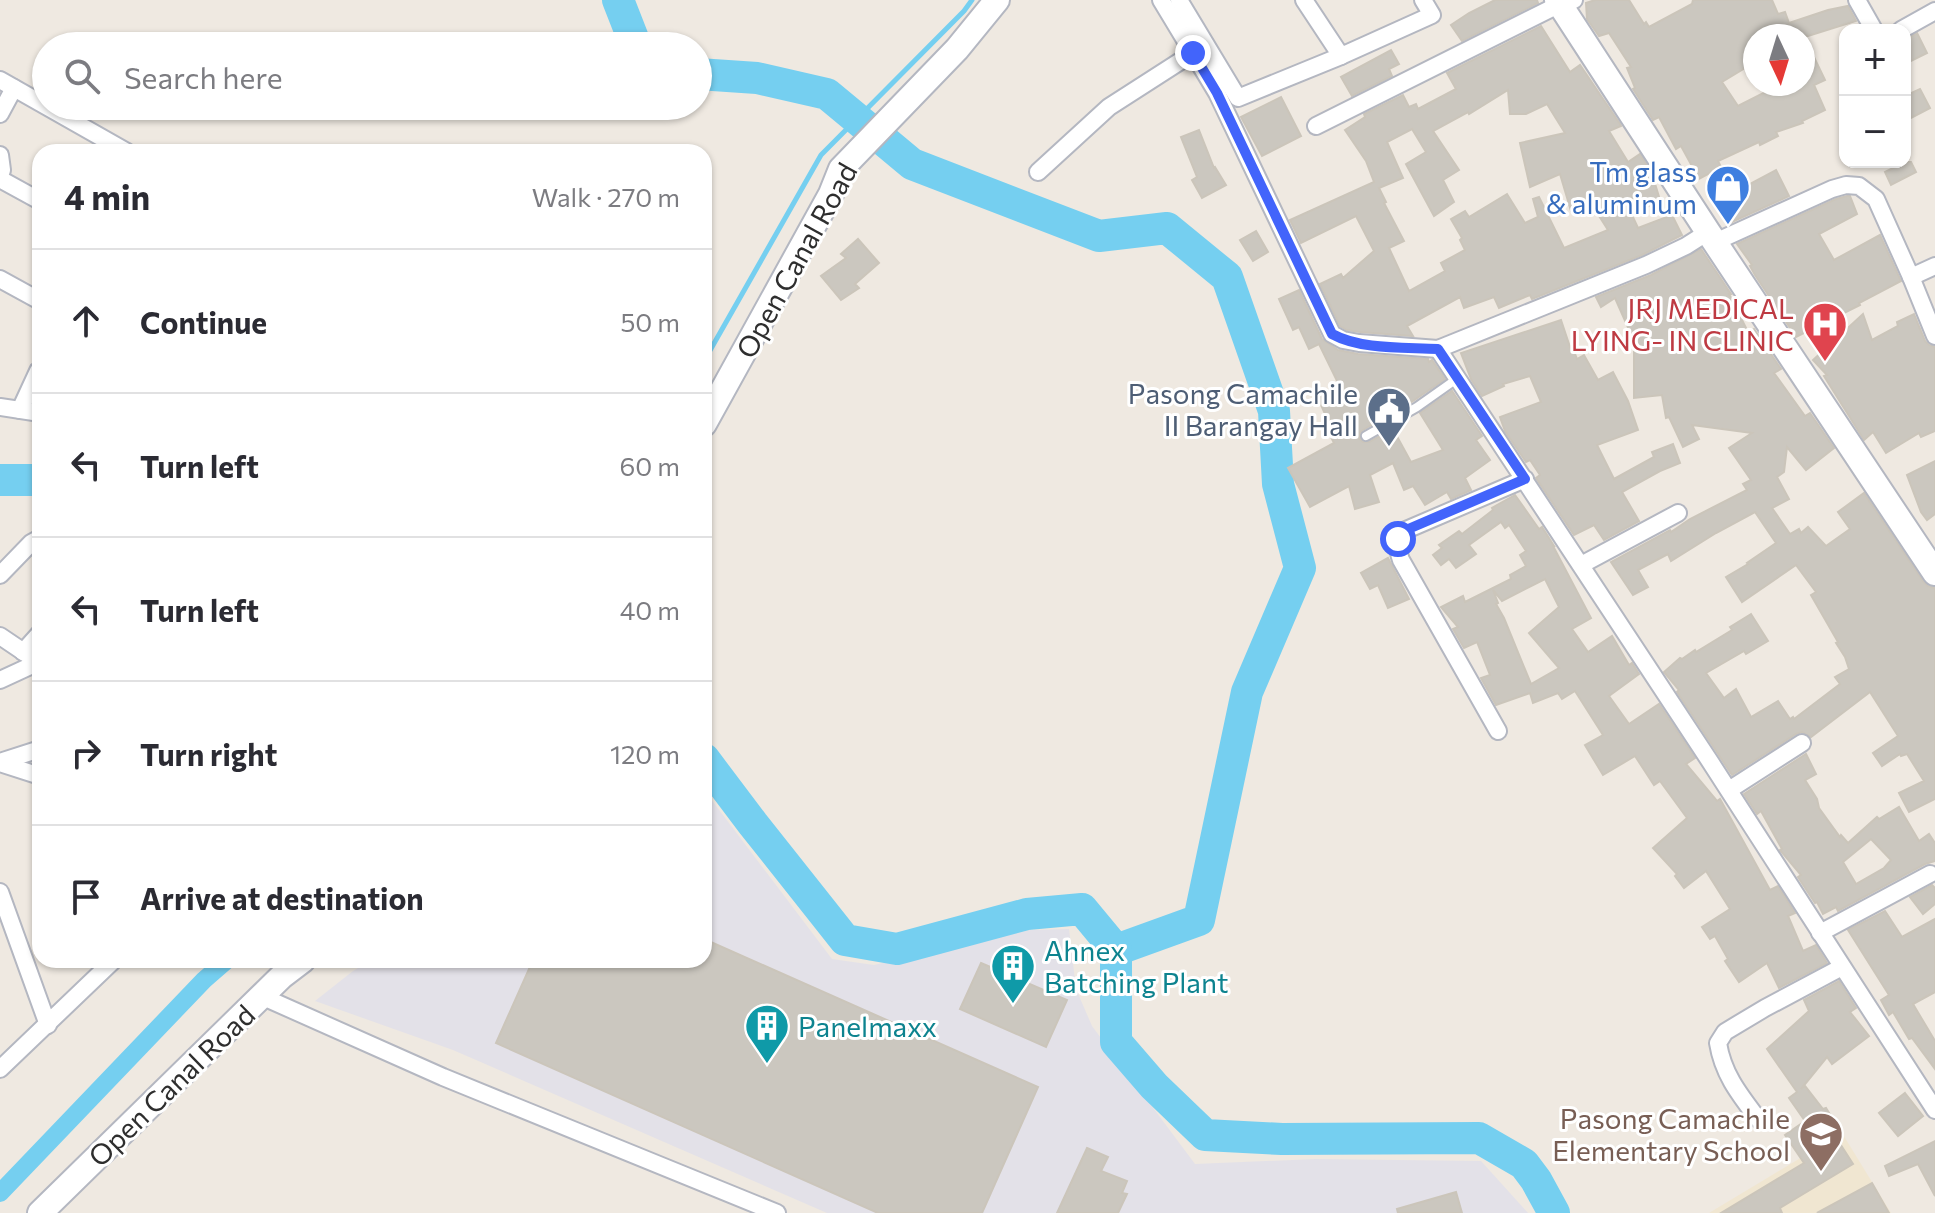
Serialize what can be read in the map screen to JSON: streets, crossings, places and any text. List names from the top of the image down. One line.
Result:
{"streets":{"main road":["Open Canal Road"]},"places":{"shop":["Tm glass & aluminum"],"hospital":["JRJ MEDICAL LYING- IN CLINIC"],"public building":["Pasong Camachile II Barangay Hall"],"building":["Ahnex Batching Plant","Panelmaxx"],"school or university":["Pasong Camachile Elementary School"]},"north":"bottom","page":{"map_buttons":["+","−"],"search":"Search here","heading":["4 min","Walk · 270 m"],"list":[["Continue","50 m"],["Turn left","60 m"],["Turn left","40 m"],["Turn right","120 m"],"Arrive at destination"]}}
